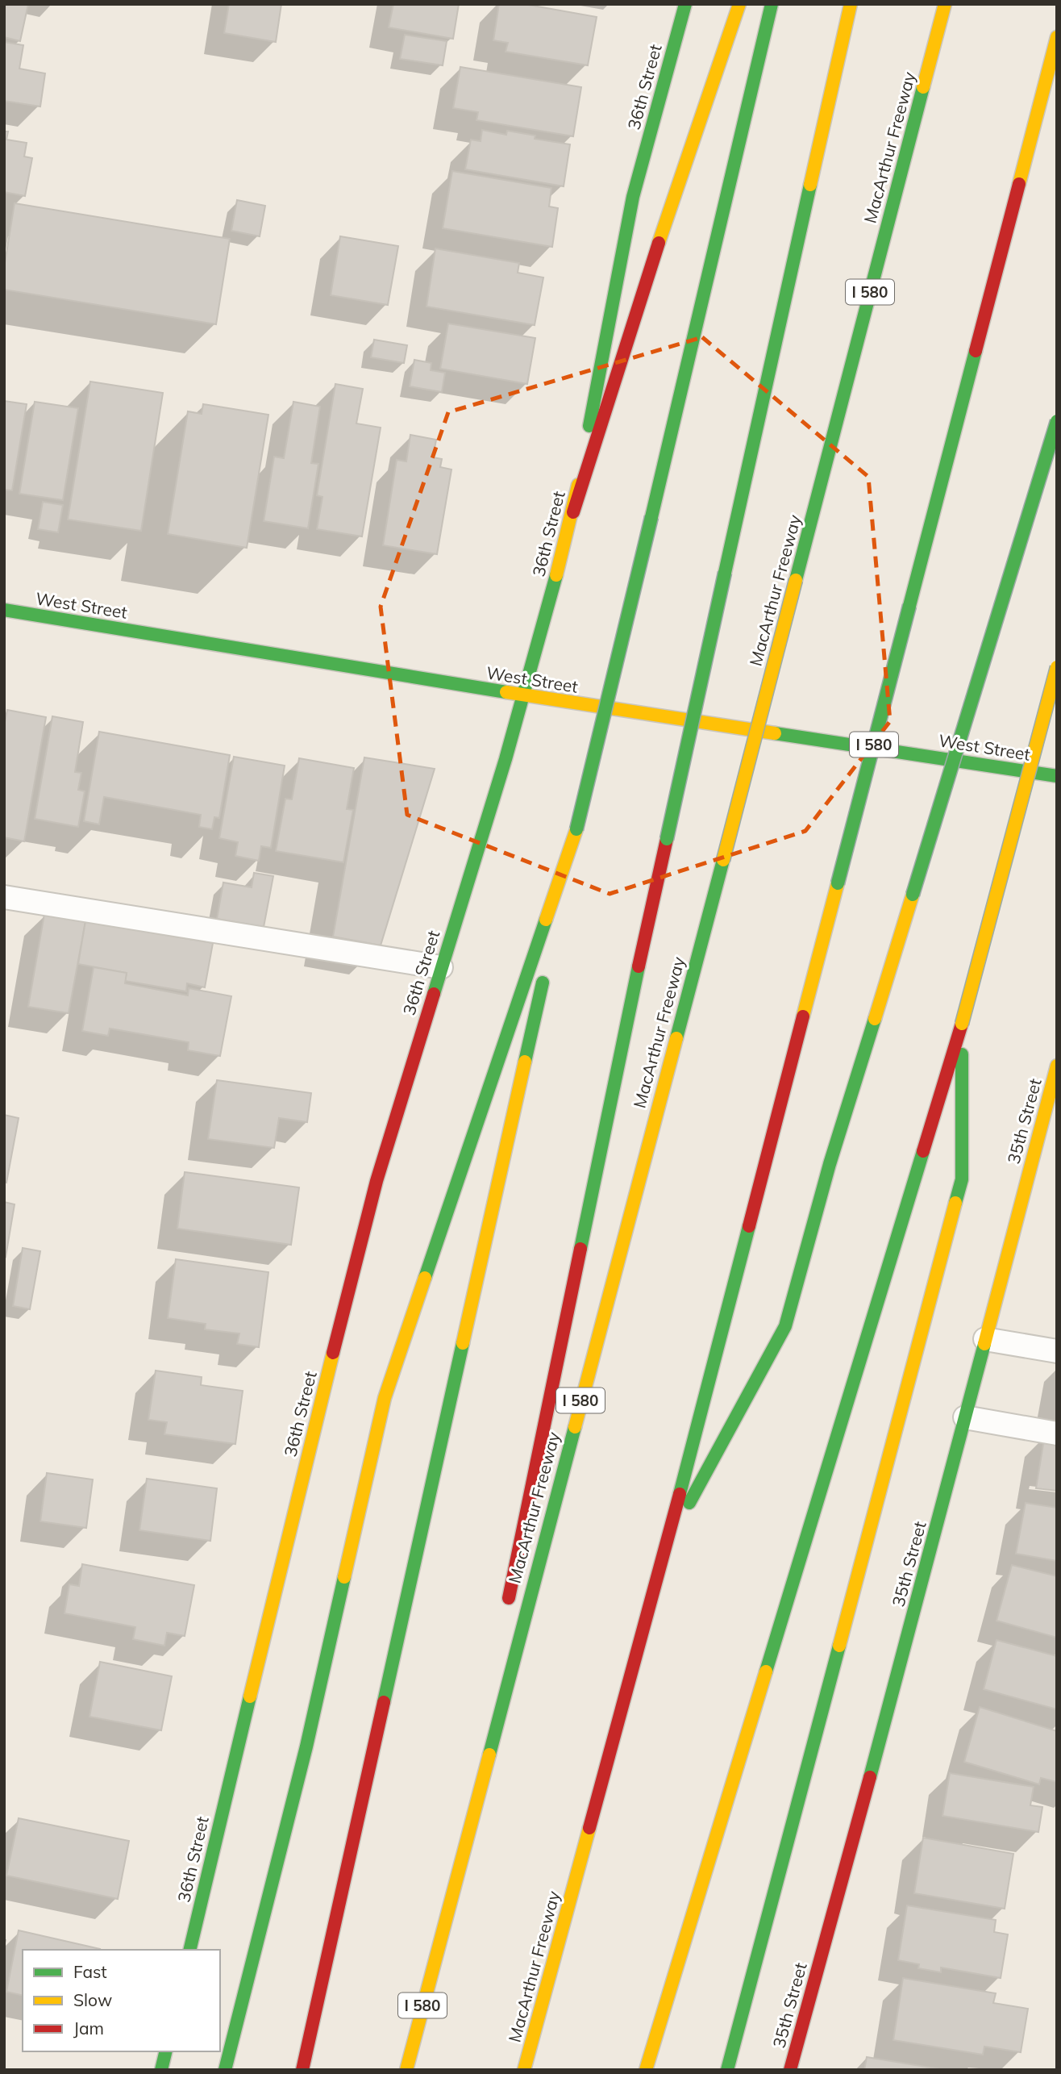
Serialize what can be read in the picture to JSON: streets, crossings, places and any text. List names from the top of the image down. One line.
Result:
{"streets":{"main road":["36th Street","MacArthur Freeway","I 580","West Street","35th Street"]},"crossings":[["36th Street","West Street"]],"legend":["Fast","Slow","Jam"]}
